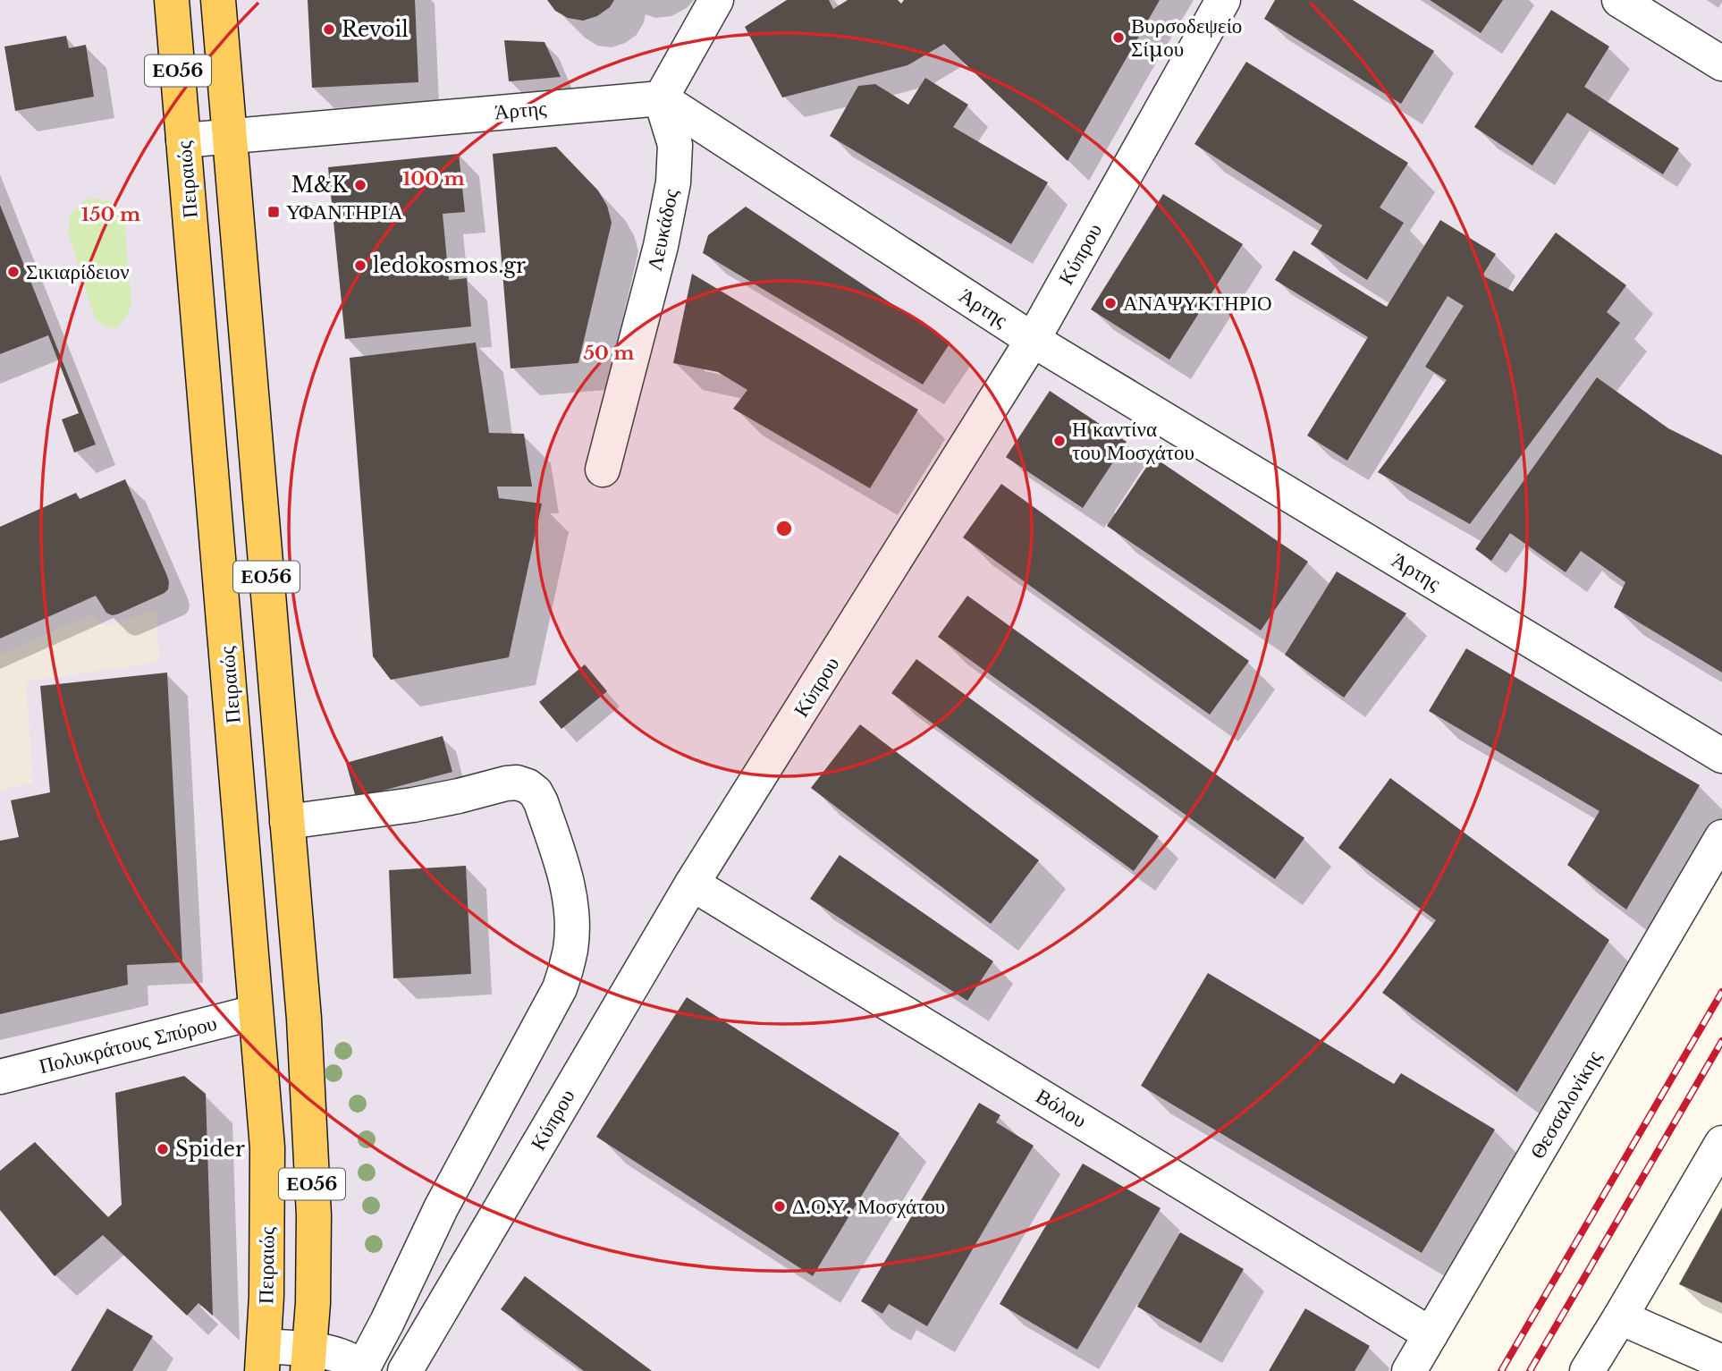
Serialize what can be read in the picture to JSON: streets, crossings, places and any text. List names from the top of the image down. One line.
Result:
{"streets":{"main road":["ΕΟ56","Πειραιώς"],"street":["Άρτης","Λευκάδος","Κύπρου","Πολυκράτους Σπύρου","Θεσσαλονίκης","Βόλου"]},"crossings":[["ΕΟ56","Άρτης"],["Άρτης","Πειραιώς"],["Άρτης","Λευκάδος"],["Άρτης","Κύπρου"],["Πειραιώς","Πολυκράτους Σπύρου"],["Κύπρου","Βόλου"],["Θεσσαλονίκης","Βόλου"]],"places":{"other":["Revoil","Βυρσοδεψείο Σίμου","M&K","ledokosmos.gr","Σικιαρίδειον","ΑΝΑΨΥΚΤΗΡΙΟ","Η καντίνα του Μοσχάτου","Spider","Δ.Ο.Υ. Μοσχάτου"],"transit":["ΥΦΑΝΤΗΡΙΑ"]},"rings":["100 m","150 m","50 m"]}
